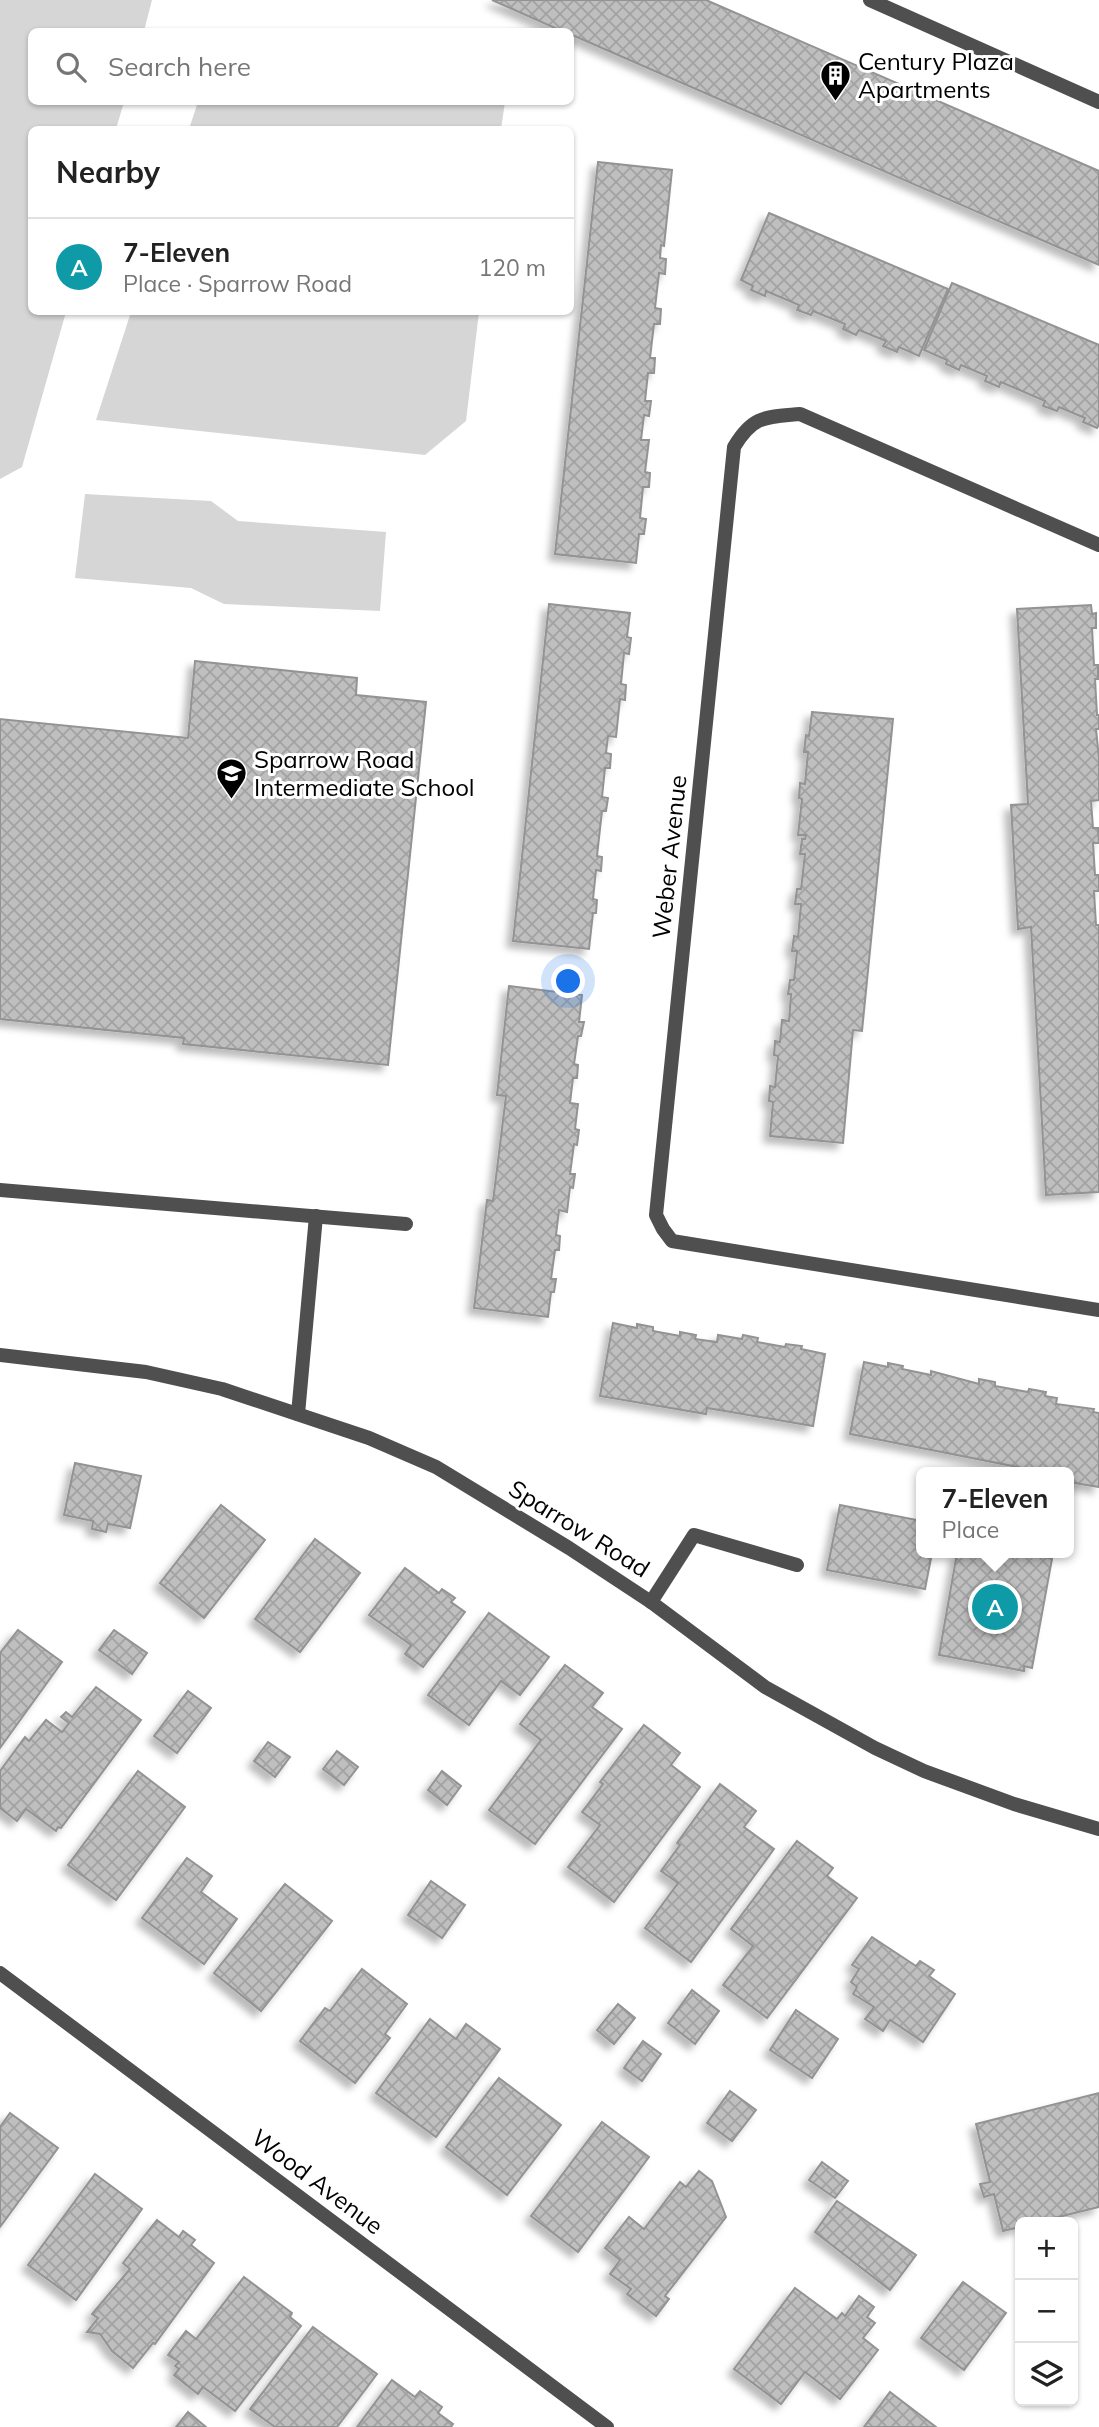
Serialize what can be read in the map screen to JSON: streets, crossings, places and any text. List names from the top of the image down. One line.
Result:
{"streets":{"street":["Weber Avenue","Sparrow Road","Wood Avenue"]},"places":{"building":["Century Plaza Apartments"],"school or university":["Sparrow Road Intermediate School"]},"page":{"search":"Search here","heading":"Nearby","list":[{"mark":"A","name":"7-Eleven","note":"Place · Sparrow Road","value":"120 m"}],"popup":["7-Eleven","Place"],"pins":"A","map_buttons":["+","−"]}}
